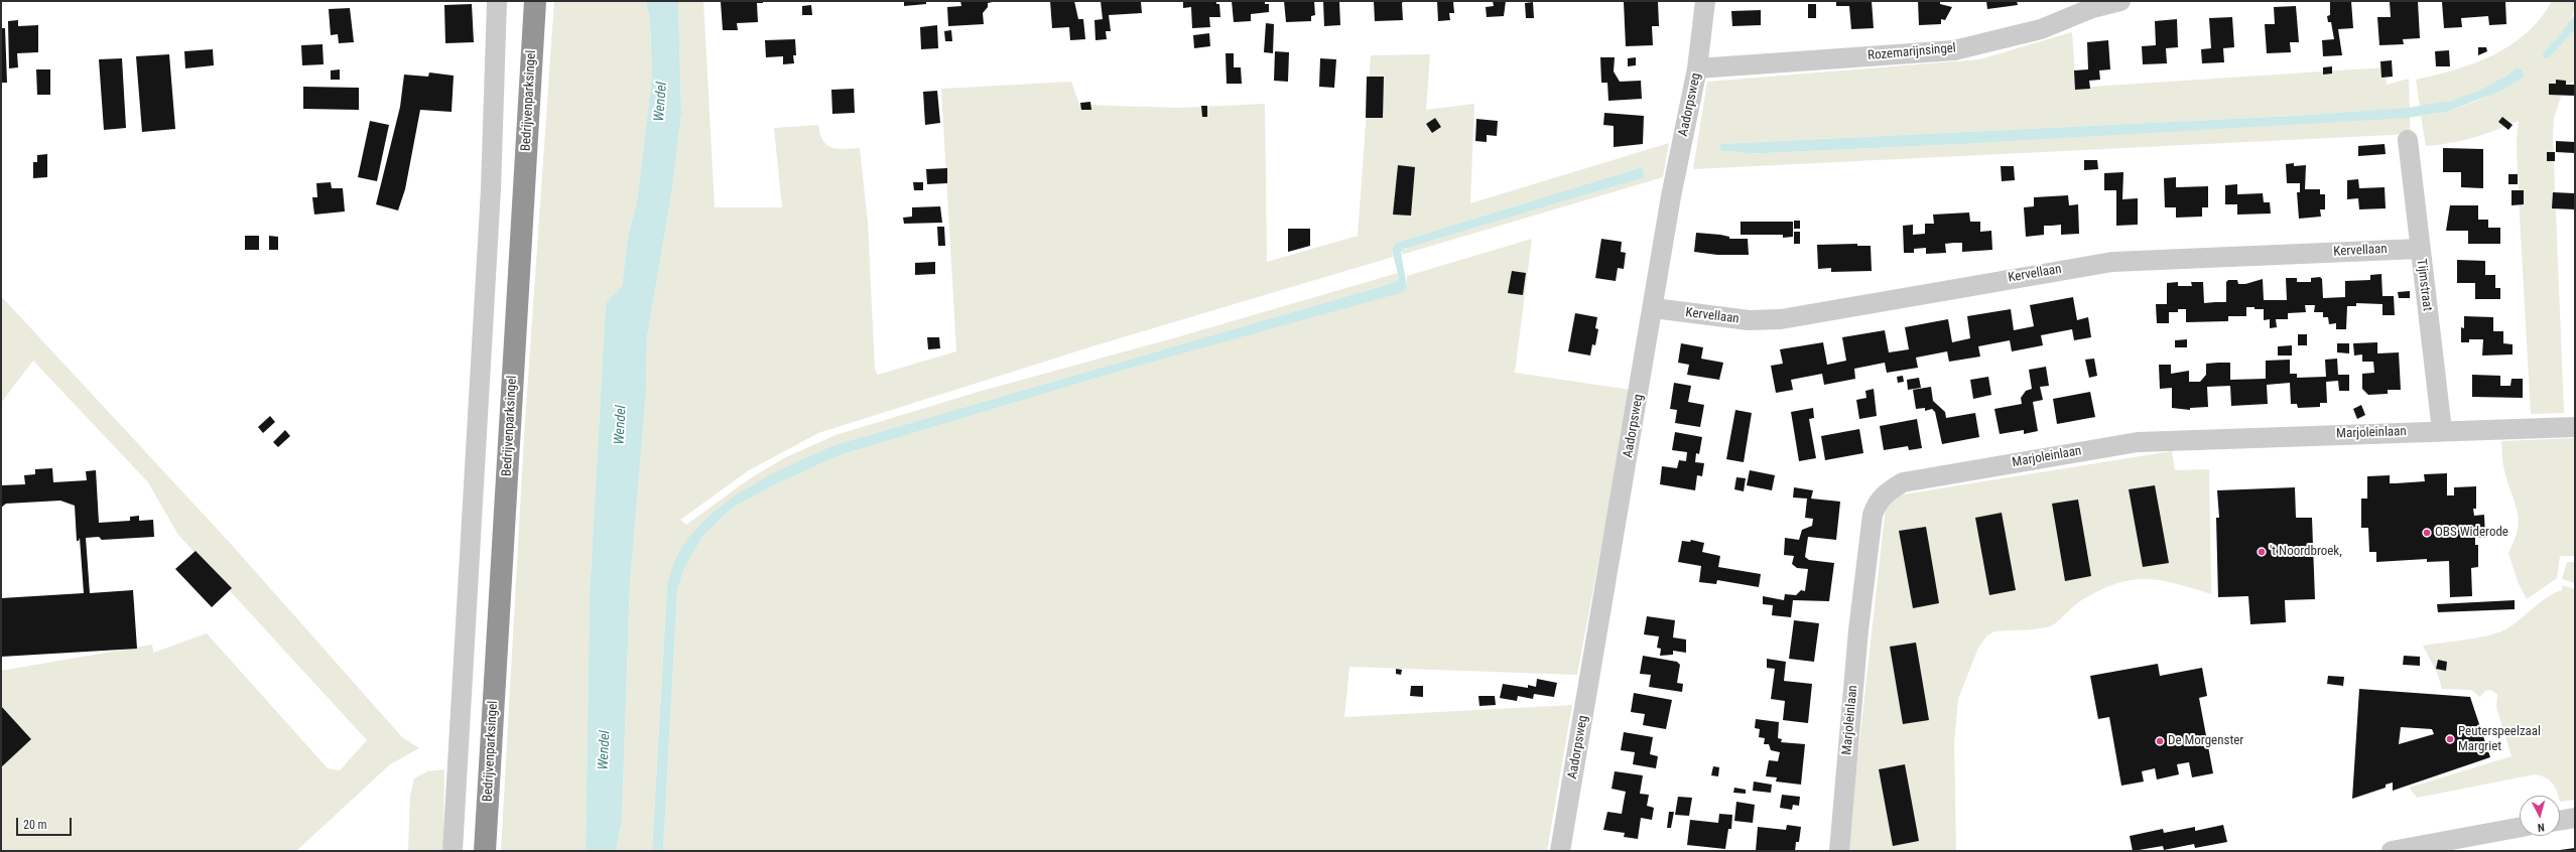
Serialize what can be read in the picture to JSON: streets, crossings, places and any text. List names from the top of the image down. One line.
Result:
{"streets":{"highway":["Bedrijvenparksingel"],"street":["Rozemarijnsingel","Aadorpsweg","Kervellaan","Tijmstraat","Marjoleinlaan"]},"crossings":[["Rozemarijnsingel","Aadorpsweg"],["Aadorpsweg","Kervellaan"],["Kervellaan","Tijmstraat"],["Tijmstraat","Marjoleinlaan"]],"water":["Wendel"],"places":["OBS Widerode","'t Noordbroek,","Peuterspeelzaal Margriet","De Morgenster"],"scale_bar":"20 m","north":"bottom"}
